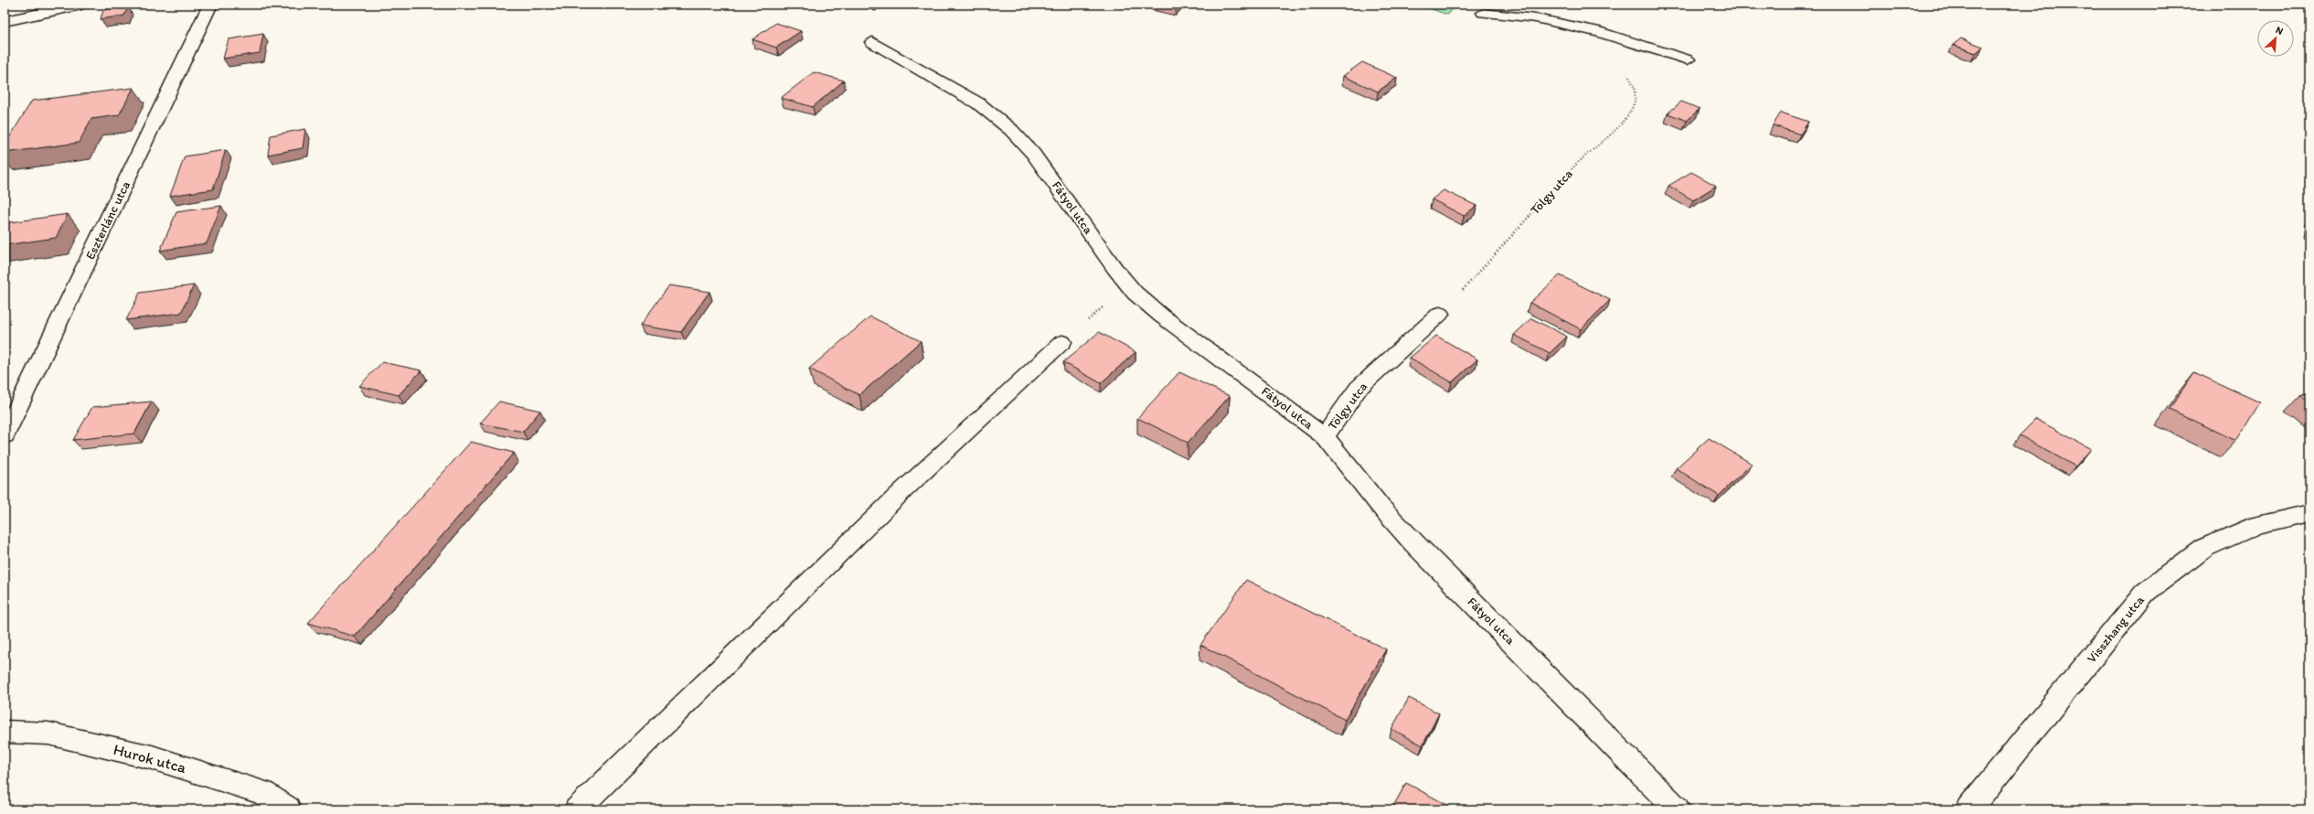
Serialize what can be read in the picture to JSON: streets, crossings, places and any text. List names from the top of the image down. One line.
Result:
{"streets":{"street":["Tölgy utca","Fátyol utca","Eszterlánc utca","Visszhang utca","Hurok utca"]},"crossings":[["Tölgy utca","Fátyol utca"]],"north":"top right"}
